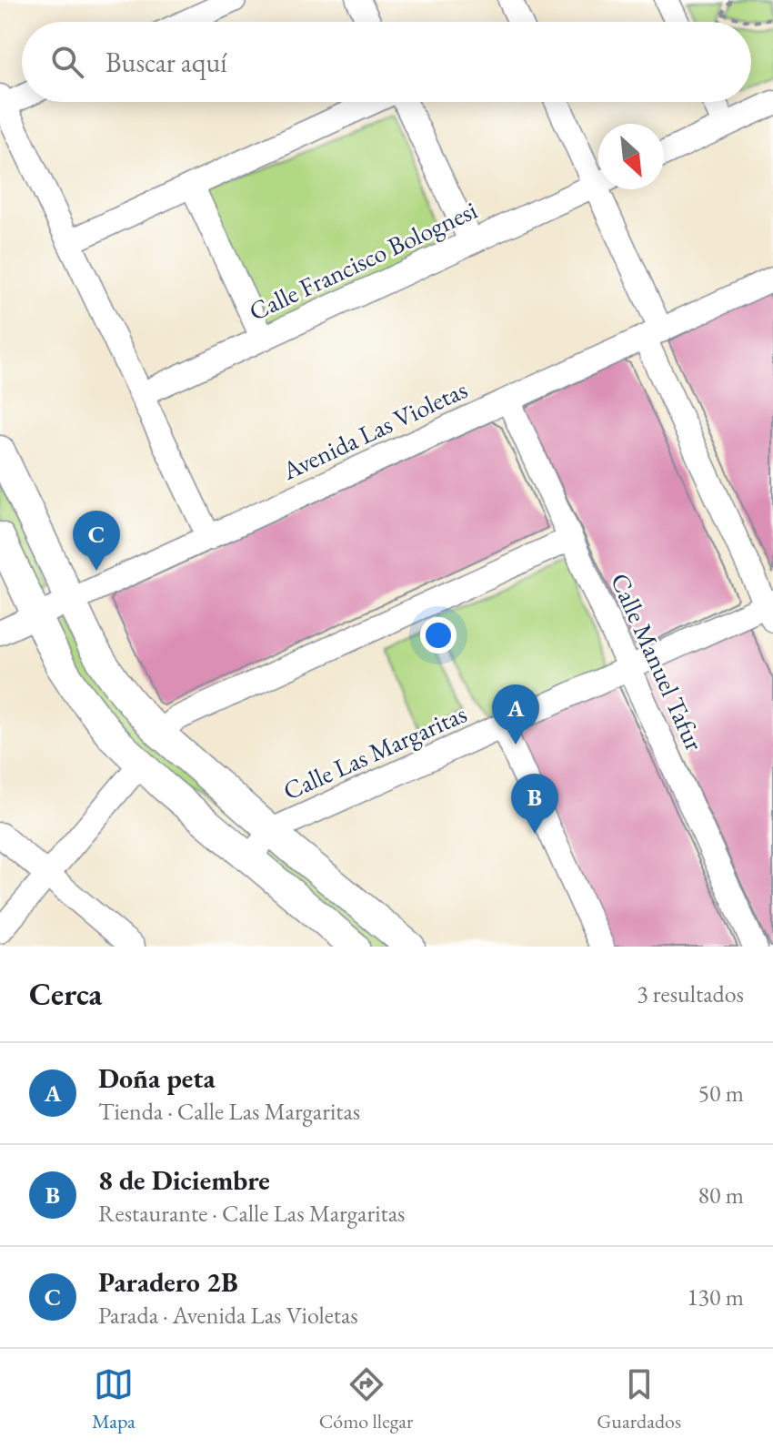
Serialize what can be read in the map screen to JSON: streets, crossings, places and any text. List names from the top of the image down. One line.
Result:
{"streets":{"street":["Calle Francisco Bolognesi","Avenida Las Violetas","Calle Manuel Tafur","Calle Las Margaritas"]},"crossings":[["Avenida Las Violetas","Calle Manuel Tafur"],["Calle Manuel Tafur","Calle Las Margaritas"]],"north":"bottom right","page":{"search":"Buscar aquí","pins":["C","A","B"],"heading":["Cerca","3 resultados"],"list":[{"mark":"A","name":"Doña peta","note":"Tienda · Calle Las Margaritas","value":"50 m"},{"mark":"B","name":"8 de Diciembre","note":"Restaurante · Calle Las Margaritas","value":"80 m"},{"mark":"C","name":"Paradero 2B","note":"Parada · Avenida Las Violetas","value":"130 m"}],"nav":["Mapa","Cómo llegar","Guardados"]}}
